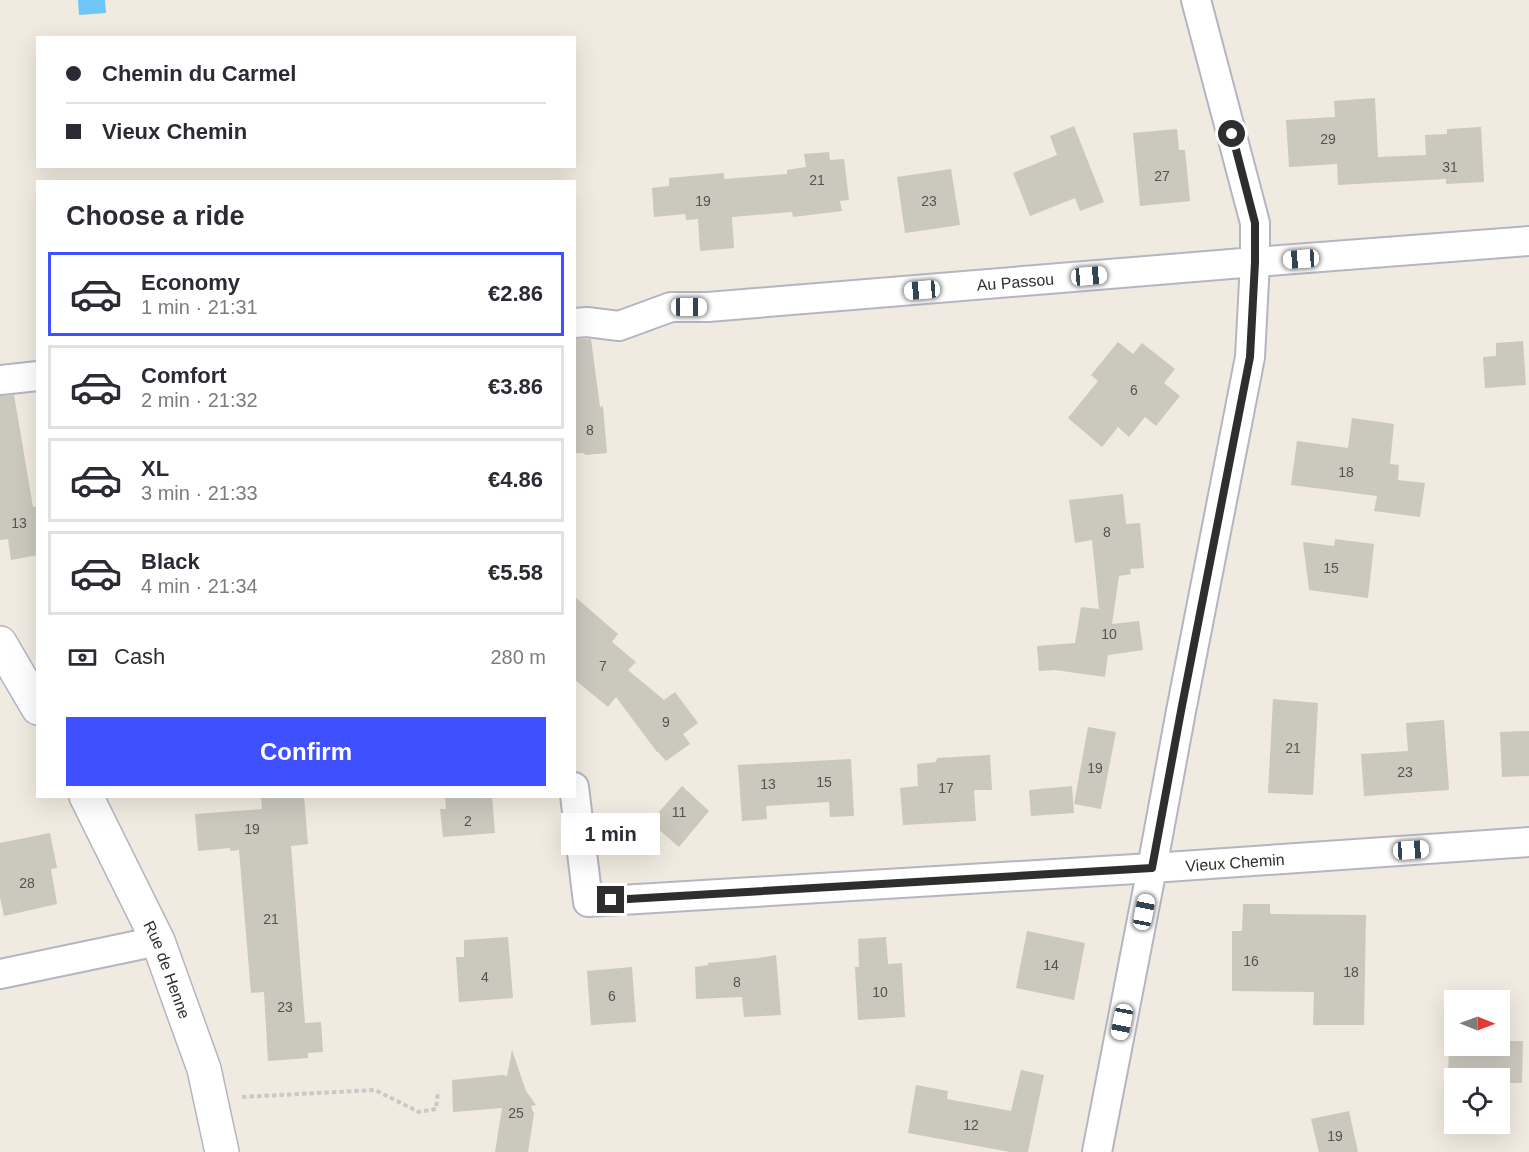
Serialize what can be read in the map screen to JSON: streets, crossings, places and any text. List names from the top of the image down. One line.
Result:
{"streets":{"street":["Au Passou","Vieux Chemin","Rue de Henne"]},"house_numbers":["29","31","27","21","19","23","6","8","18","13","8","15","10","7","9","21","19","23","15","13","17","11","2","19","28","21","16","14","18","4","8","10","6","23","25","12","19"],"north":"right","page":{"banner":["Chemin du Carmel","Vieux Chemin"],"heading":"Choose a ride","list":[{"name":"Economy","note":"1 min · 21:31","value":"€2.86"},{"name":"Comfort","note":"2 min · 21:32","value":"€3.86"},{"name":"XL","note":"3 min · 21:33","value":"€4.86"},{"name":"Black","note":"4 min · 21:34","value":"€5.58"}],"pay":["Cash","280 m"],"buttons":"Confirm","bubble":"1 min"}}
